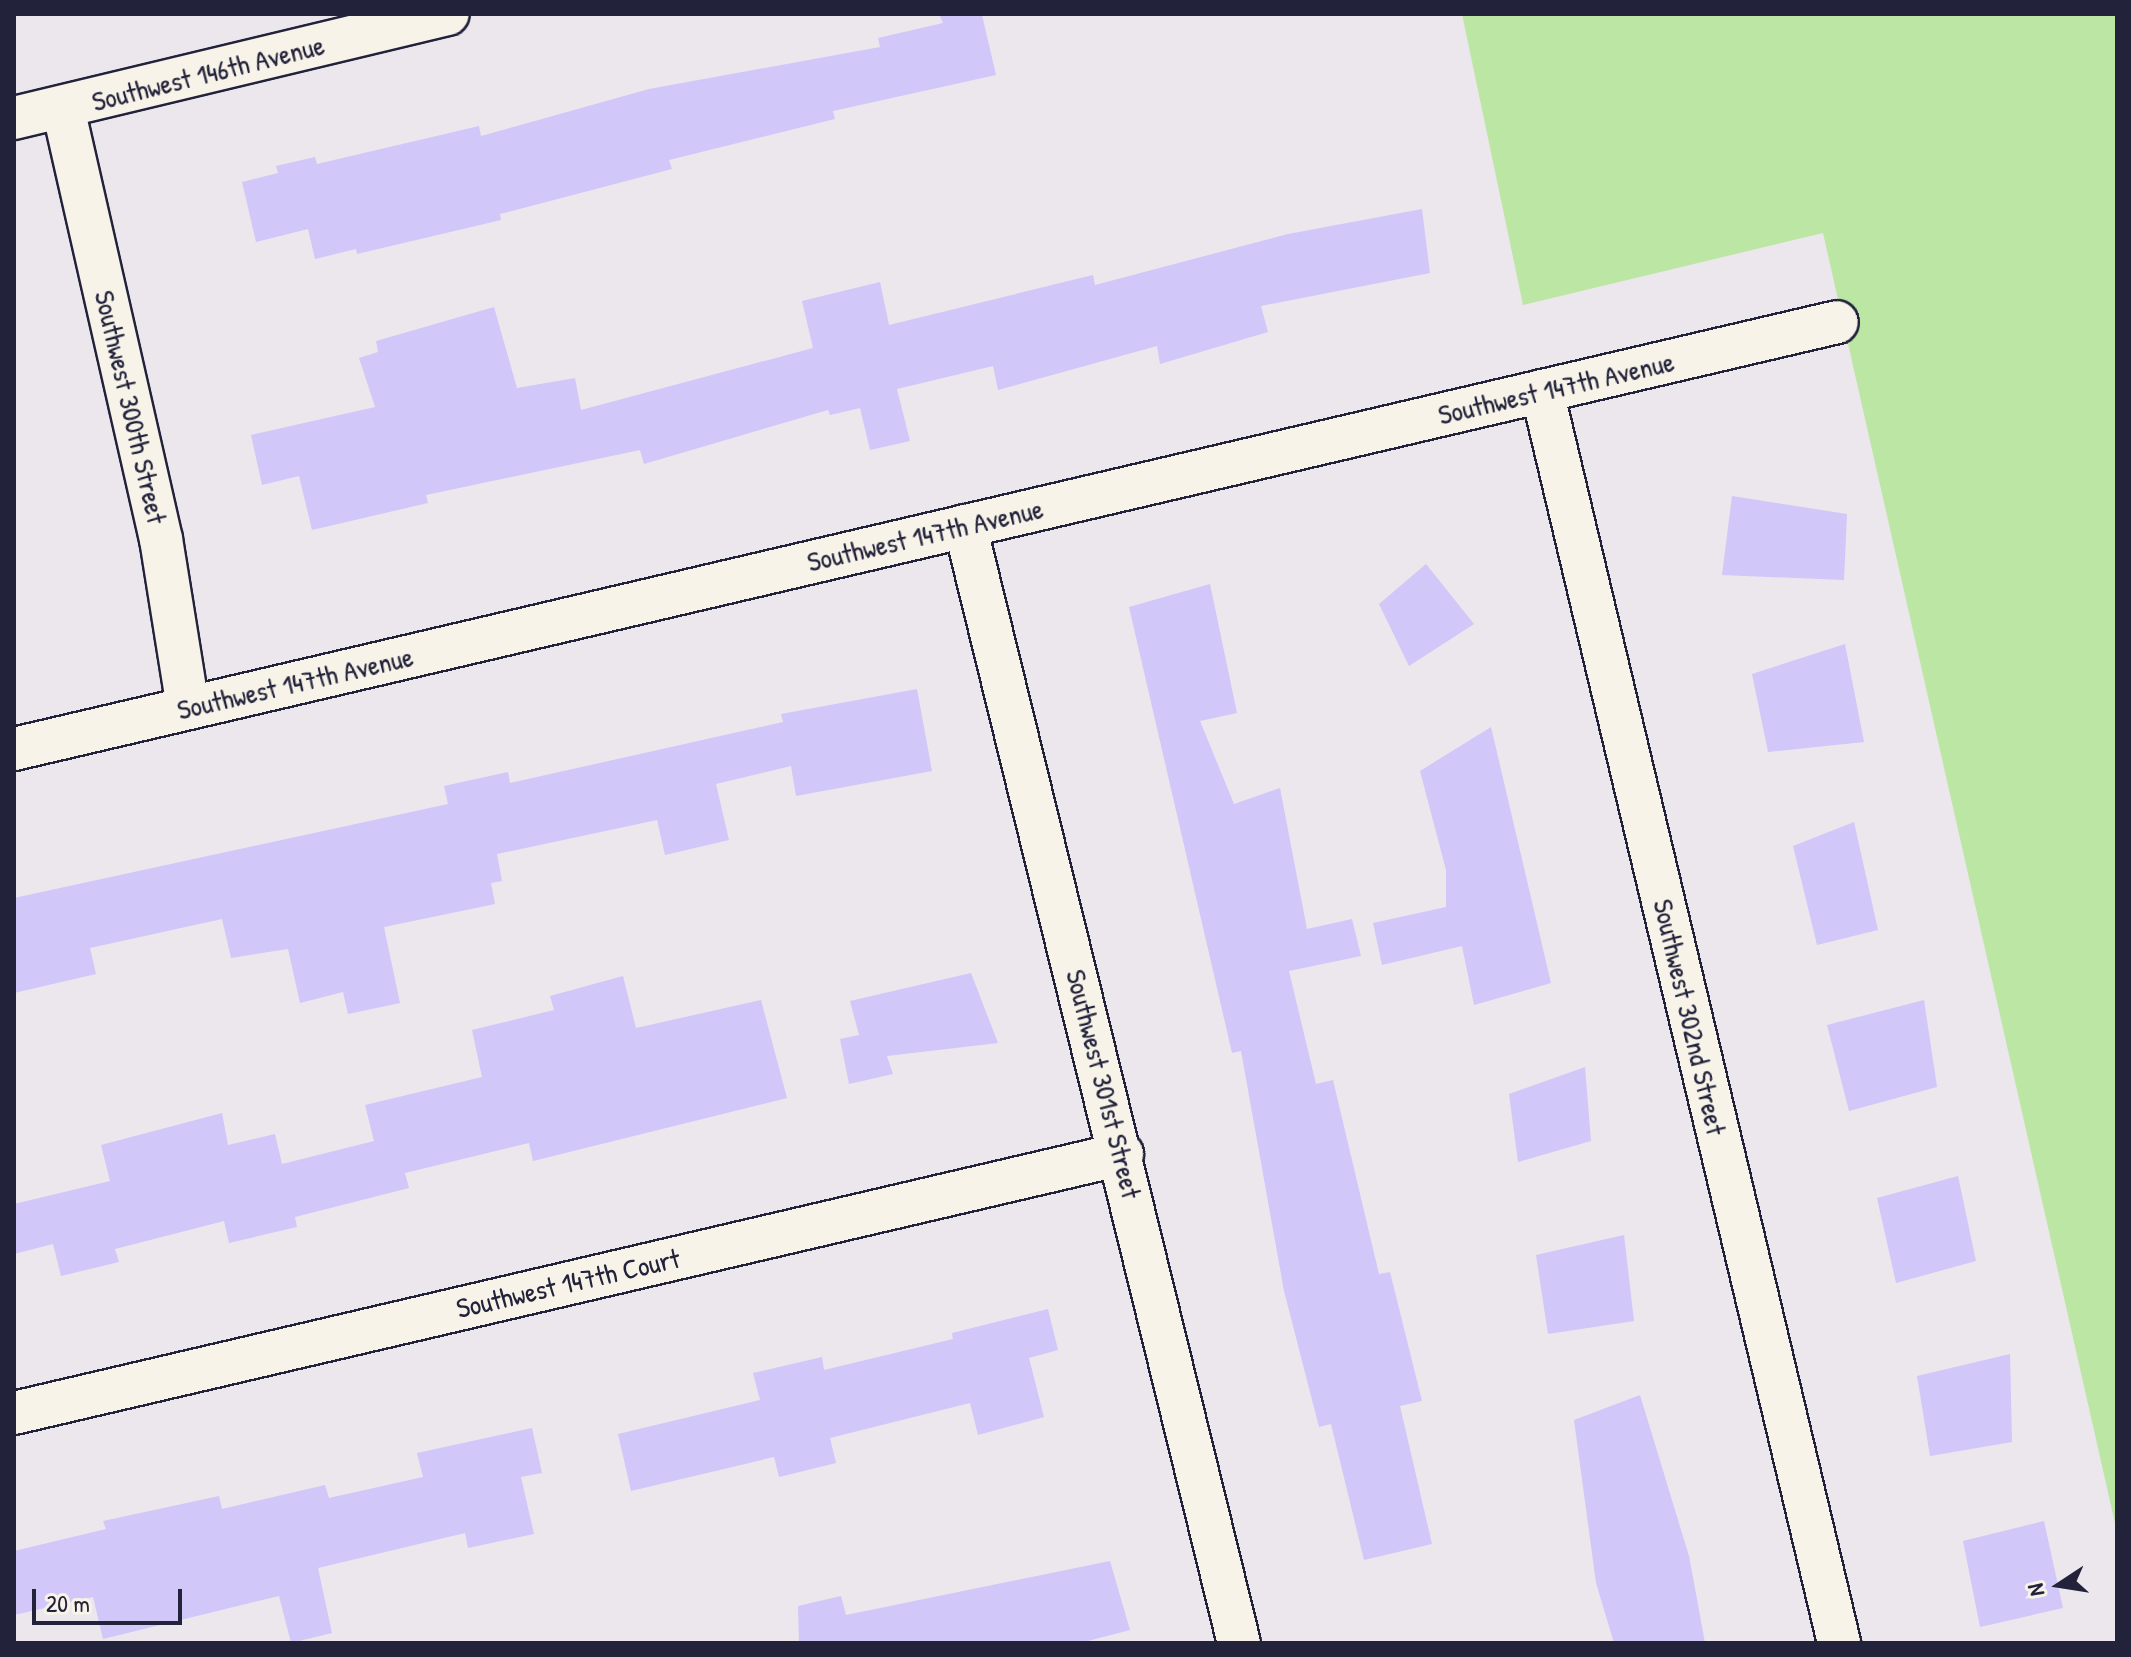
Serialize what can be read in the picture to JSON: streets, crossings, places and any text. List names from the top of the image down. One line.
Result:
{"streets":{"street":["Southwest 146th Avenue","Southwest 147th Avenue","Southwest 300th Street","Southwest 302nd Street","Southwest 301st Street","Southwest 147th Court"]},"crossings":[["Southwest 146th Avenue","Southwest 300th Street"],["Southwest 147th Avenue","Southwest 300th Street"],["Southwest 147th Avenue","Southwest 302nd Street"],["Southwest 147th Avenue","Southwest 301st Street"],["Southwest 301st Street","Southwest 147th Court"]],"scale_bar":"20 m","north":"left"}
